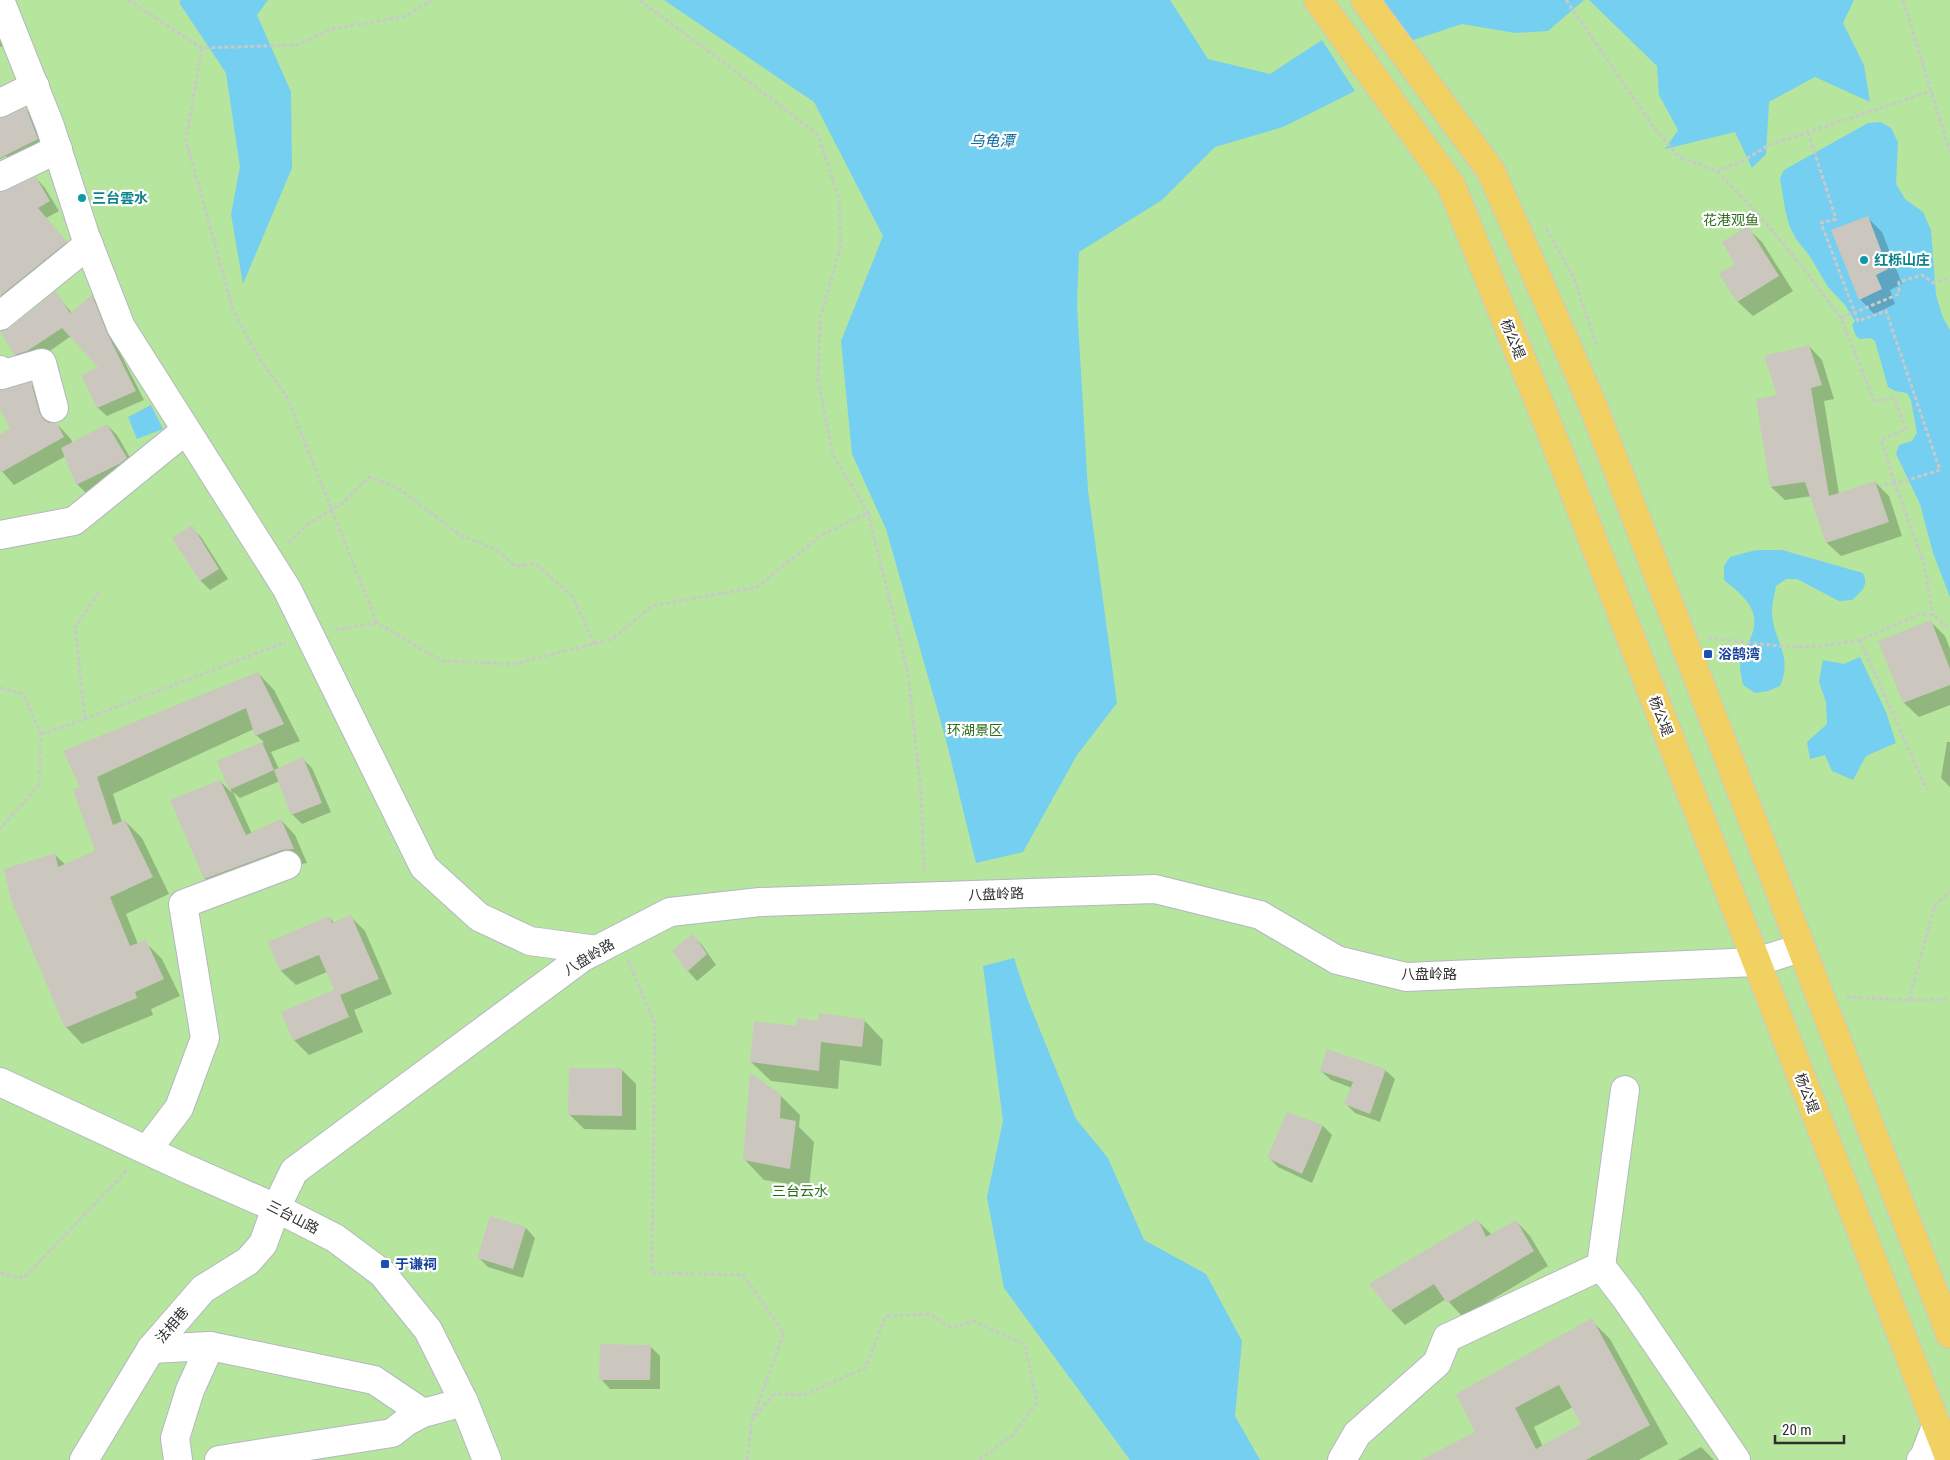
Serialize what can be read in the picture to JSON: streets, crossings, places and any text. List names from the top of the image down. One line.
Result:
{"streets":{"main road":["杨公堤"],"street":["八盘岭路","三台山路","法相巷"]},"crossings":[["杨公堤","八盘岭路"],["八盘岭路","三台山路"],["八盘岭路","法相巷"],["三台山路","法相巷"]],"water":["乌龟潭"],"parks":["花港观鱼","环湖景区","三台云水"],"places":{"other":["三台雲水","红栎山庄"],"transit":["浴鹄湾","于谦祠"]},"scale_bar":"20 m"}
